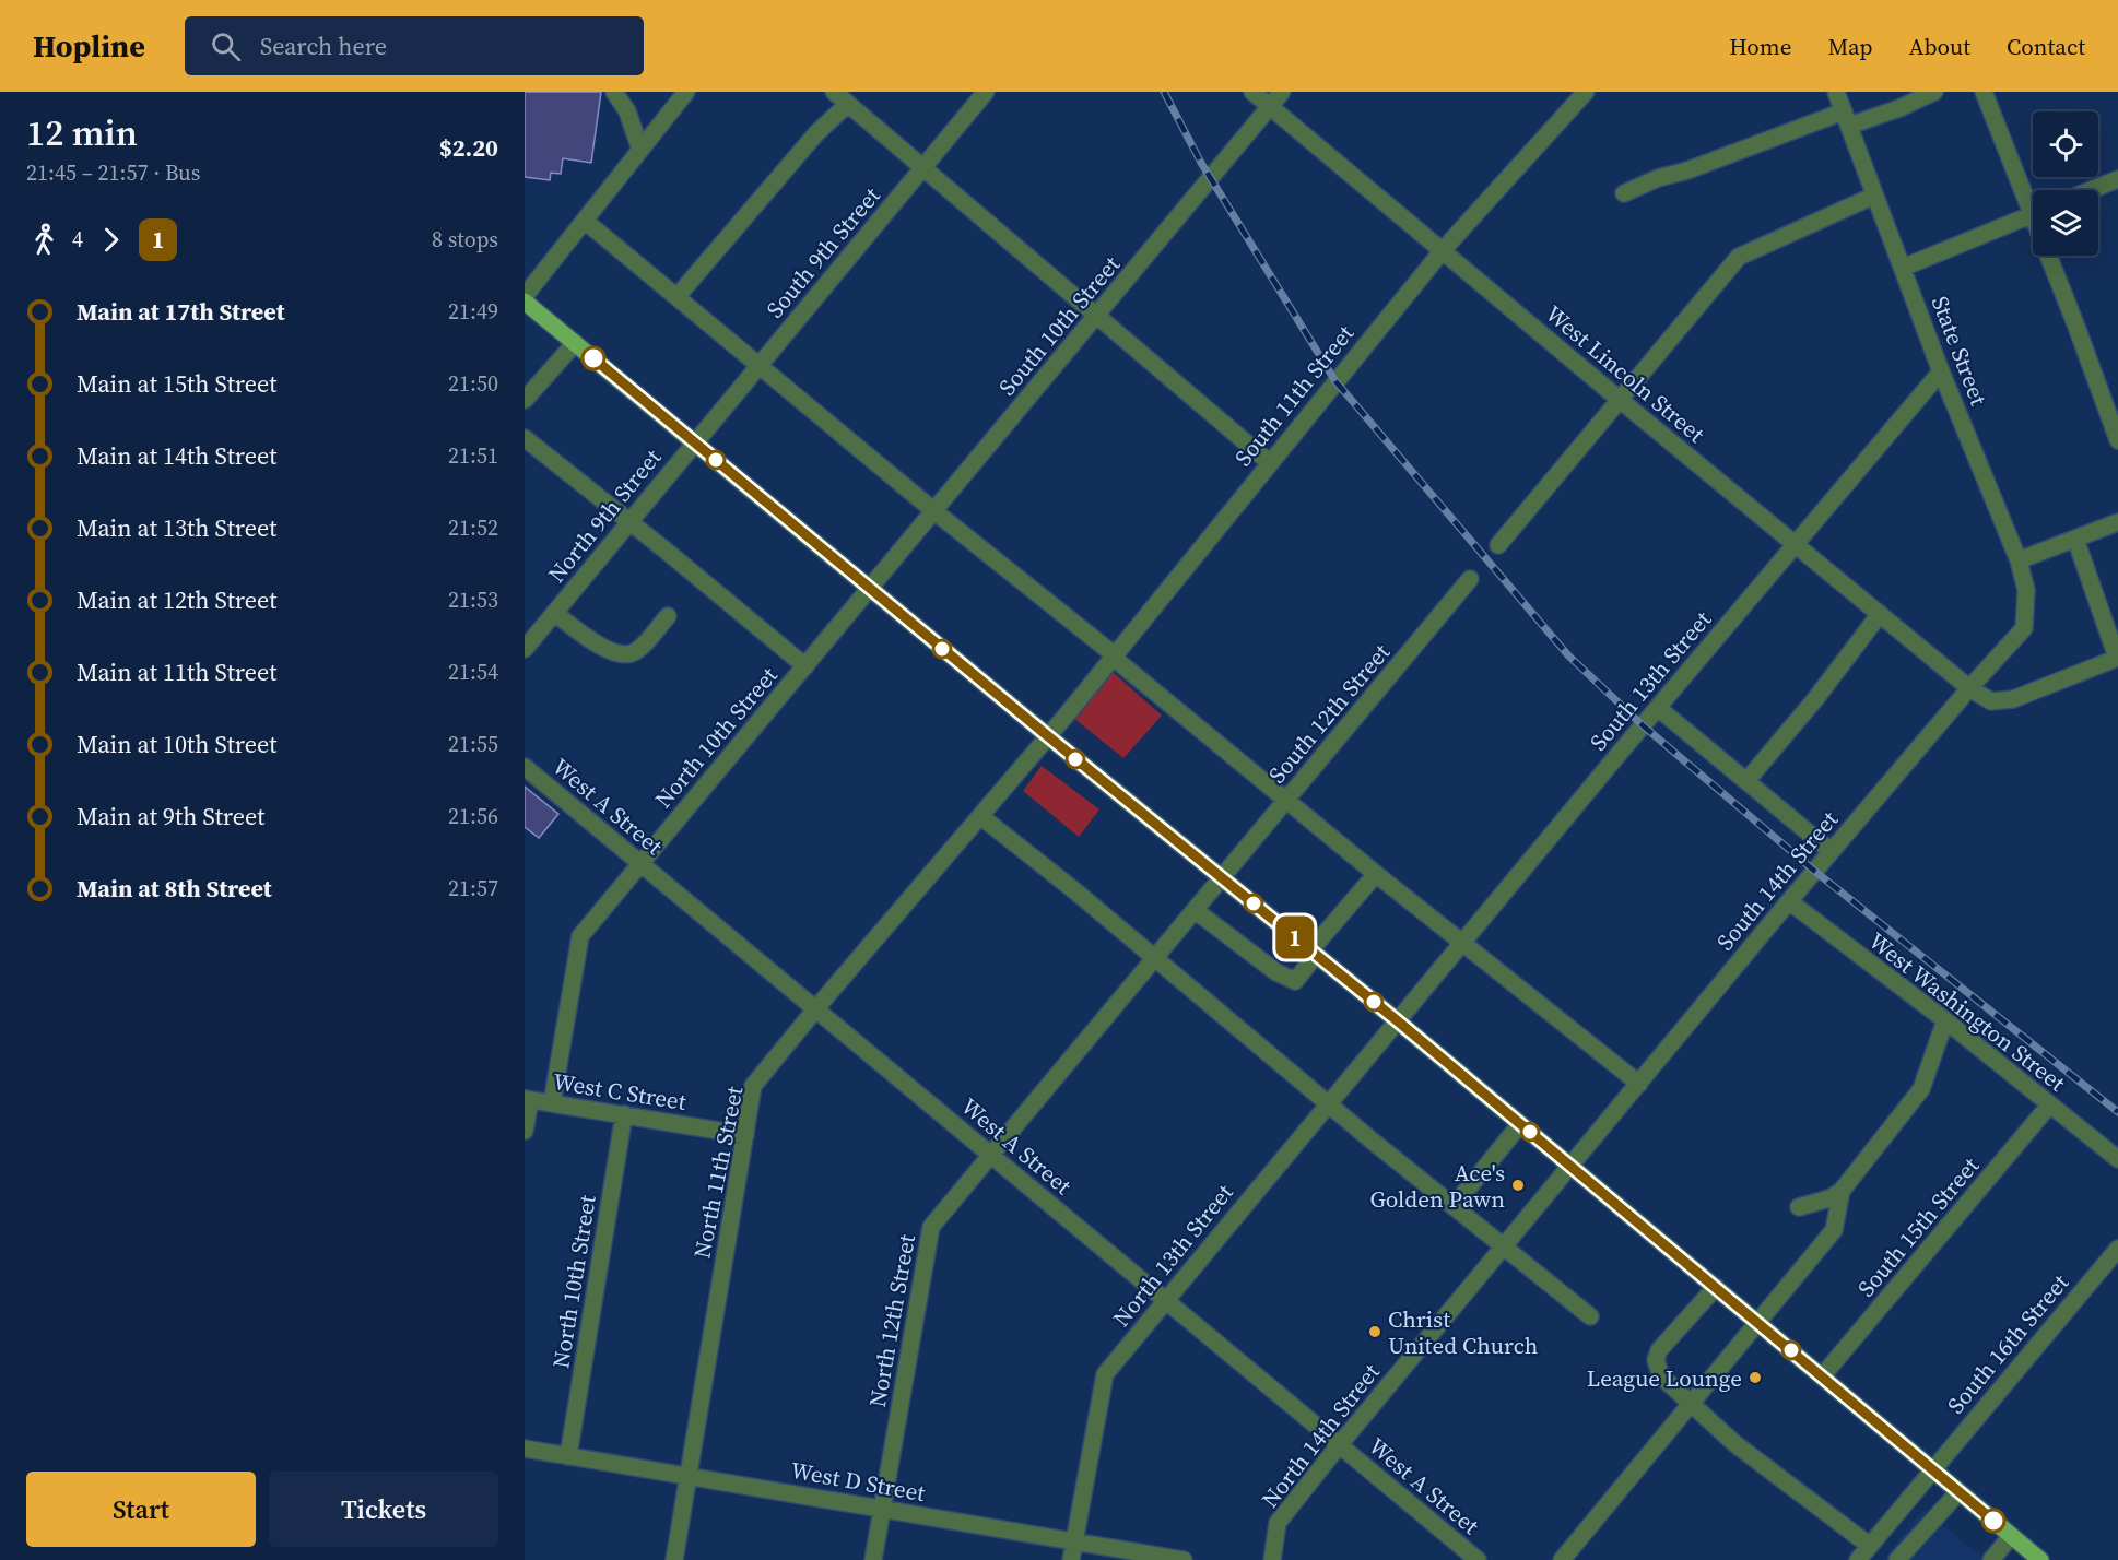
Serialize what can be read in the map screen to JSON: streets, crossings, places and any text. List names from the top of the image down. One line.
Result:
{"streets":{"street":["South 9th Street","South 10th Street","State Street","West Lincoln Street","South 11th Street","North 9th Street","South 13th Street","South 12th Street","North 10th Street","West A Street","South 14th Street","West Washington Street","West C Street","North 11th Street","South 15th Street","North 13th Street","North 12th Street","South 16th Street","North 14th Street","West D Street"]},"crossings":[["South 9th Street","North 9th Street"],["South 10th Street","West Lincoln Street"],["South 10th Street","North 10th Street"],["State Street","South 13th Street"],["State Street","South 14th Street"],["West Lincoln Street","South 11th Street"],["West Lincoln Street","South 13th Street"],["West Lincoln Street","South 14th Street"],["South 11th Street","North 11th Street"],["South 13th Street","North 13th Street"],["South 12th Street","North 12th Street"],["North 10th Street","West A Street"],["North 10th Street","West C Street"],["North 10th Street","West D Street"],["West A Street","North 11th Street"],["West A Street","North 13th Street"],["West A Street","North 12th Street"],["West A Street","North 14th Street"],["South 14th Street","West Washington Street"],["South 14th Street","North 14th Street"],["West Washington Street","South 15th Street"],["West C Street","North 11th Street"],["North 11th Street","West D Street"],["North 13th Street","West D Street"],["North 12th Street","West D Street"]],"places":["Ace's Golden Pawn","Christ United Church","League Lounge"],"lines":["bus line 1"],"page":{"header":"Hopline","search":"Search here","nav":["Home","Map","About","Contact"],"heading":["12 min","21:45 – 21:57 · Bus","$2.20"],"on_map":"1","legs":["4","1","8 stops"],"list":[{"name":"Main at 17th Street","value":"21:49"},{"name":"Main at 15th Street","value":"21:50"},{"name":"Main at 14th Street","value":"21:51"},{"name":"Main at 13th Street","value":"21:52"},{"name":"Main at 12th Street","value":"21:53"},{"name":"Main at 11th Street","value":"21:54"},{"name":"Main at 10th Street","value":"21:55"},{"name":"Main at 9th Street","value":"21:56"},{"name":"Main at 8th Street","value":"21:57"}],"buttons":["Start","Tickets"]}}
